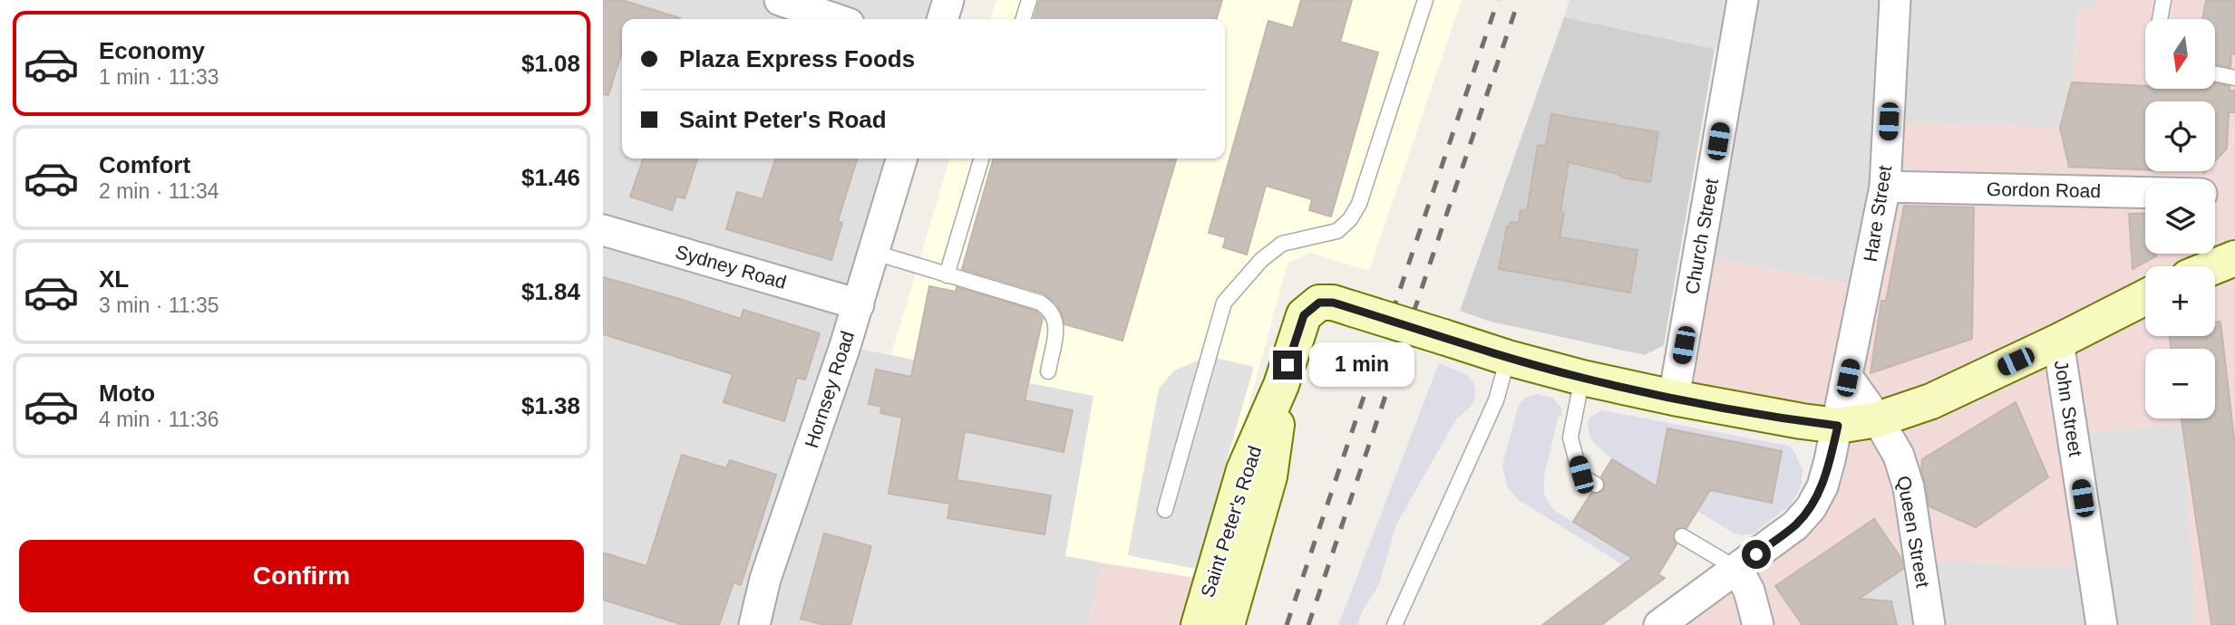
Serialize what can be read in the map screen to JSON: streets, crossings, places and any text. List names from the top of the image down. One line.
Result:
{"streets":{"main road":["Saint Peter's Road"],"street":["Gordon Road","Hare Street","Church Street","Sydney Road","Hornsey Road","John Street","Queen Street"]},"crossings":[["Gordon Road","Hare Street"],["Hare Street","Saint Peter's Road"],["Hare Street","Queen Street"],["Church Street","Saint Peter's Road"],["Sydney Road","Hornsey Road"],["John Street","Saint Peter's Road"],["Saint Peter's Road","Queen Street"]],"north":"bottom","page":{"list":[{"name":"Economy","note":"1 min · 11:33","value":"$1.08"},{"name":"Comfort","note":"2 min · 11:34","value":"$1.46"},{"name":"XL","note":"3 min · 11:35","value":"$1.84"},{"name":"Moto","note":"4 min · 11:36","value":"$1.38"}],"map_buttons":["+","−"],"banner":["Plaza Express Foods","Saint Peter's Road"],"bubble":"1 min","buttons":"Confirm"}}
